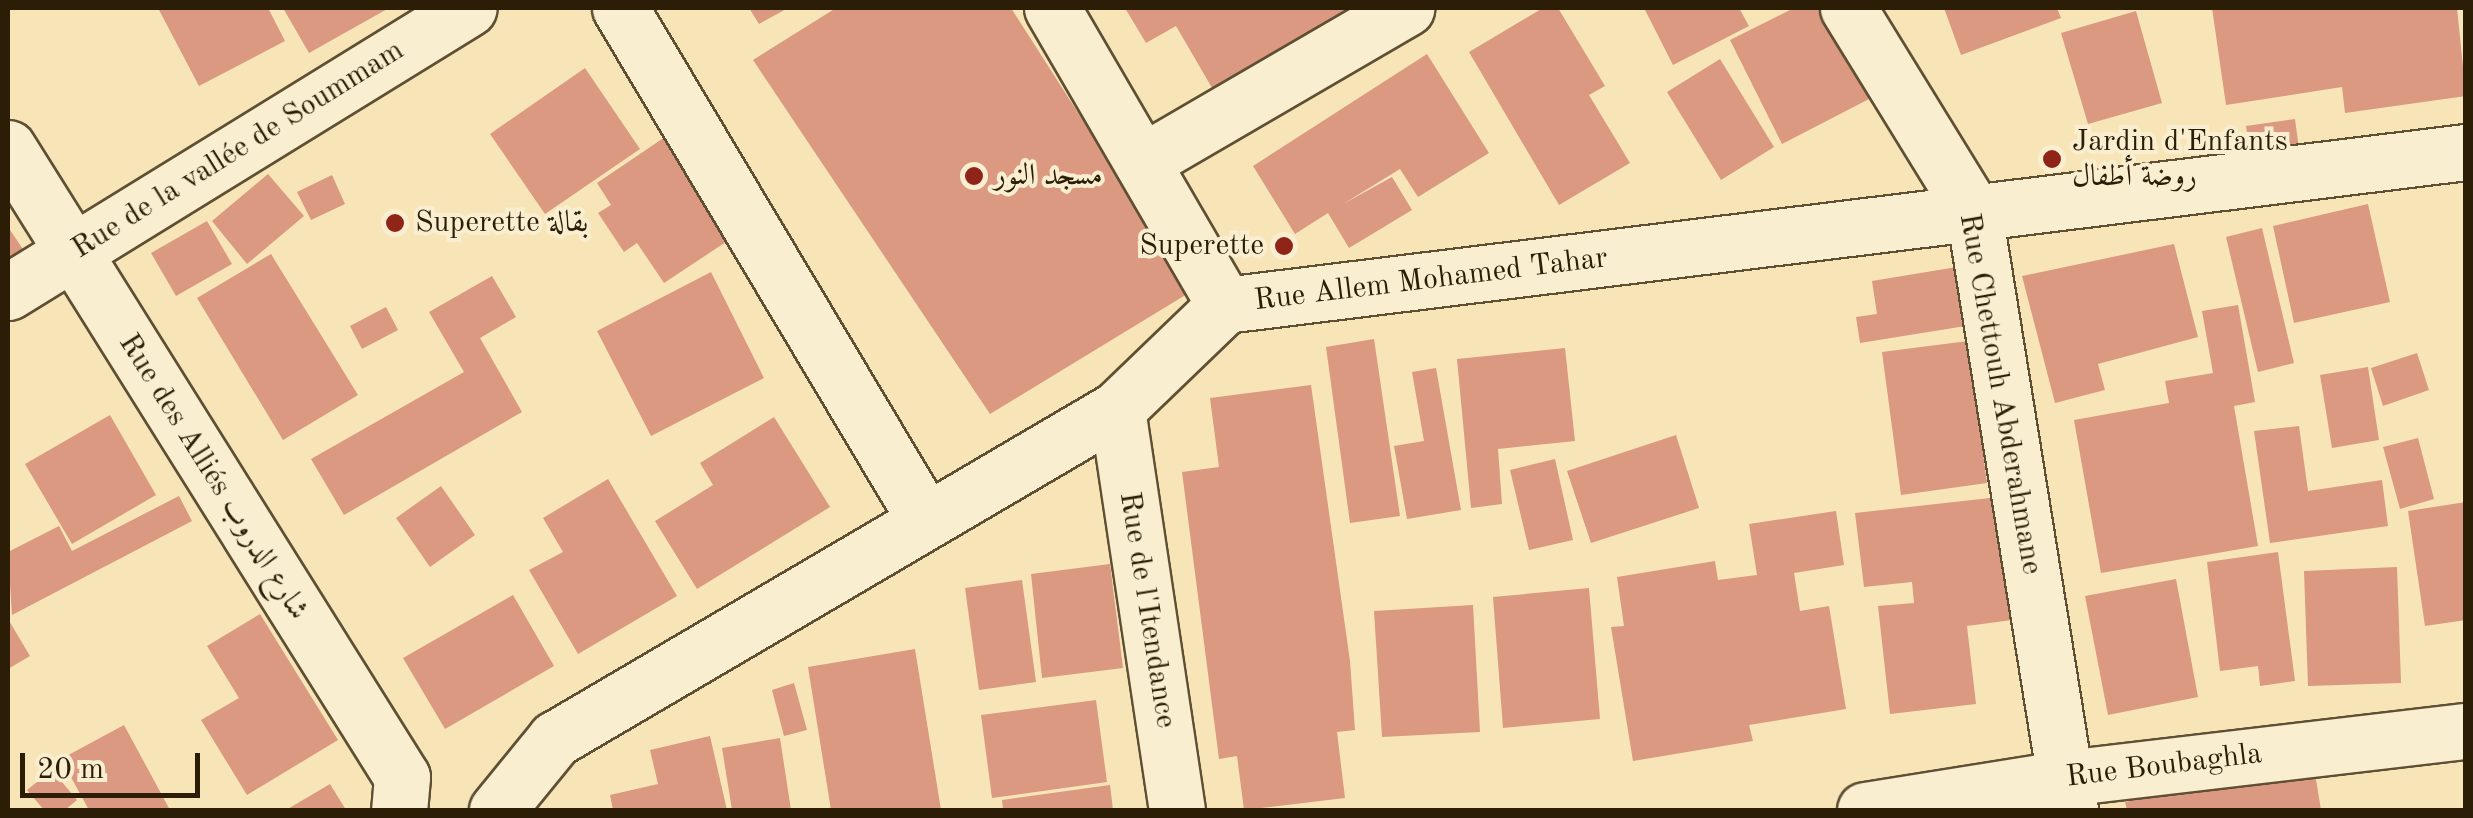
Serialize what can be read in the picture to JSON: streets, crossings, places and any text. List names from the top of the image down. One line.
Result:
{"streets":{"street":["Rue de la vallée de Soummam","Rue Allem Mohamed Tahar","Rue Chettouh Abderahmane","Rue des Alliés شارع الدروب","Rue de l'Itendance","Rue Boubaghla"]},"crossings":[["Rue de la vallée de Soummam","Rue des Alliés شارع الدروب"],["Rue Allem Mohamed Tahar","Rue Chettouh Abderahmane"],["Rue Allem Mohamed Tahar","Rue de l'Itendance"],["Rue Chettouh Abderahmane","Rue Boubaghla"]],"places":["Jardin d'Enfants روضة أطفال","مسجد النور","Superette بقالة","Superette"],"scale_bar":"20 m"}
